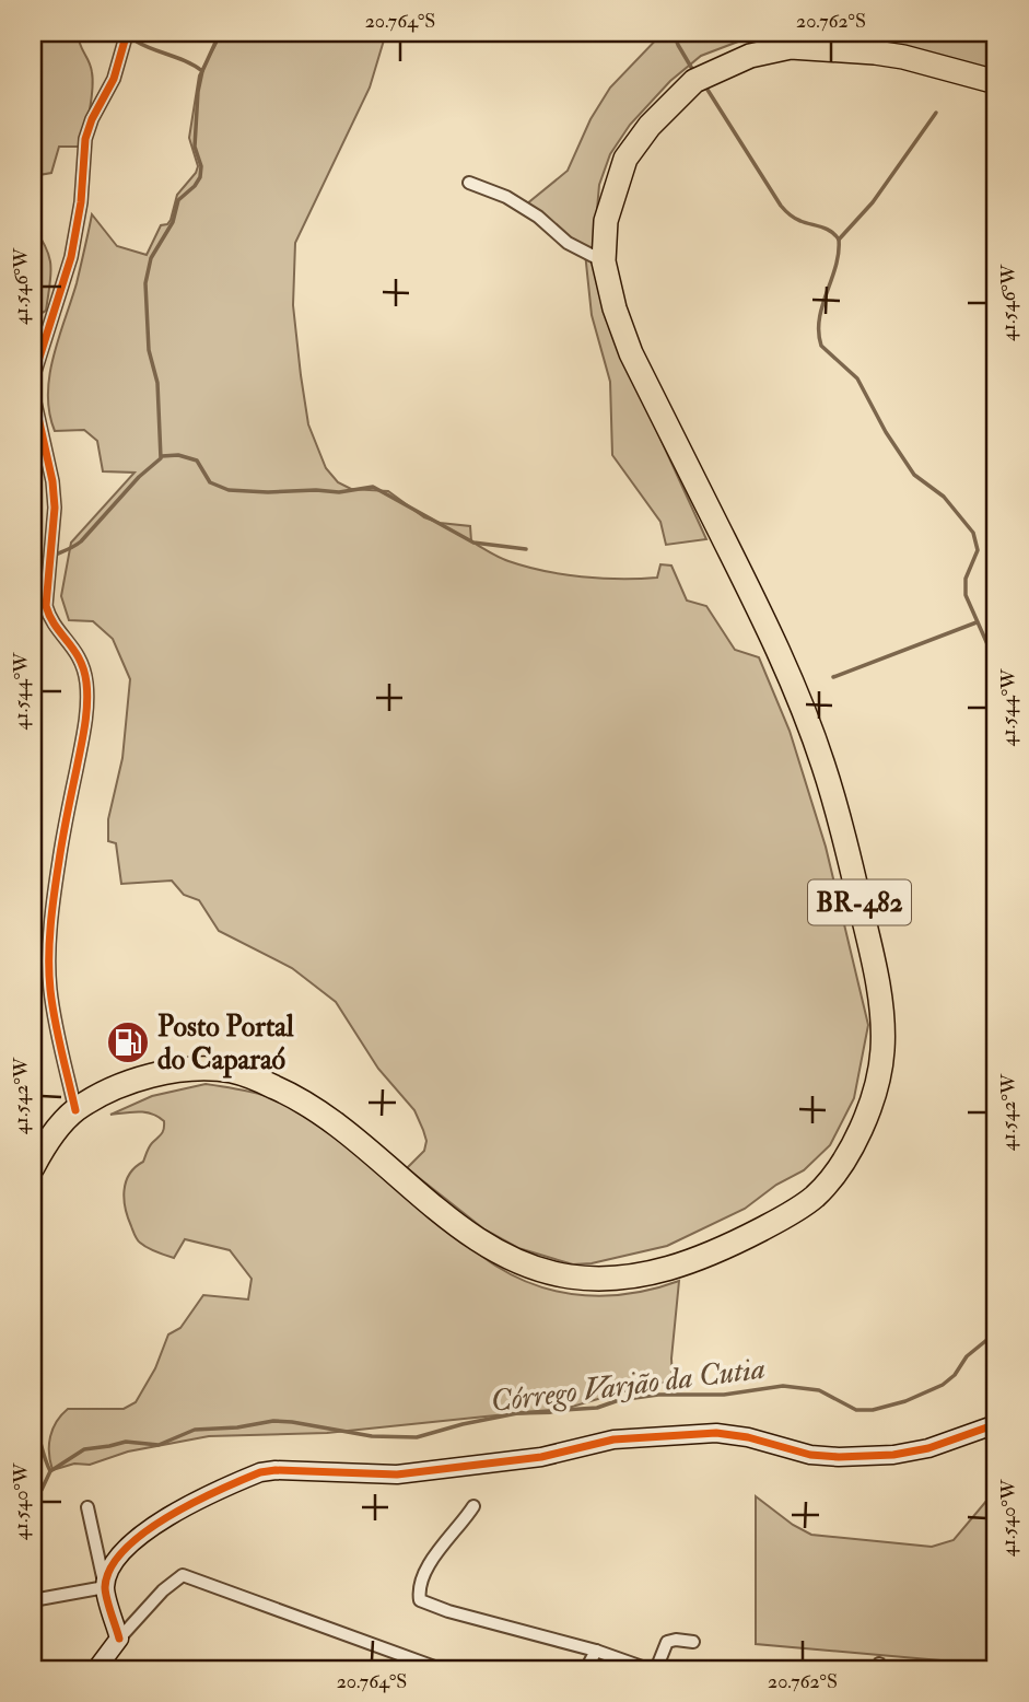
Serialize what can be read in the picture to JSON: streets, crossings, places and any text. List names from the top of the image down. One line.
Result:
{"streets":{"highway":["BR-482"]},"water":["Córrego Varjão da Cutia"],"places":{"fuel station":["Posto Portal do Caparaó"]},"coordinates":["20.764°S","20.762°S","41.546°W","41.544°W","41.542°W","41.540°W"]}
